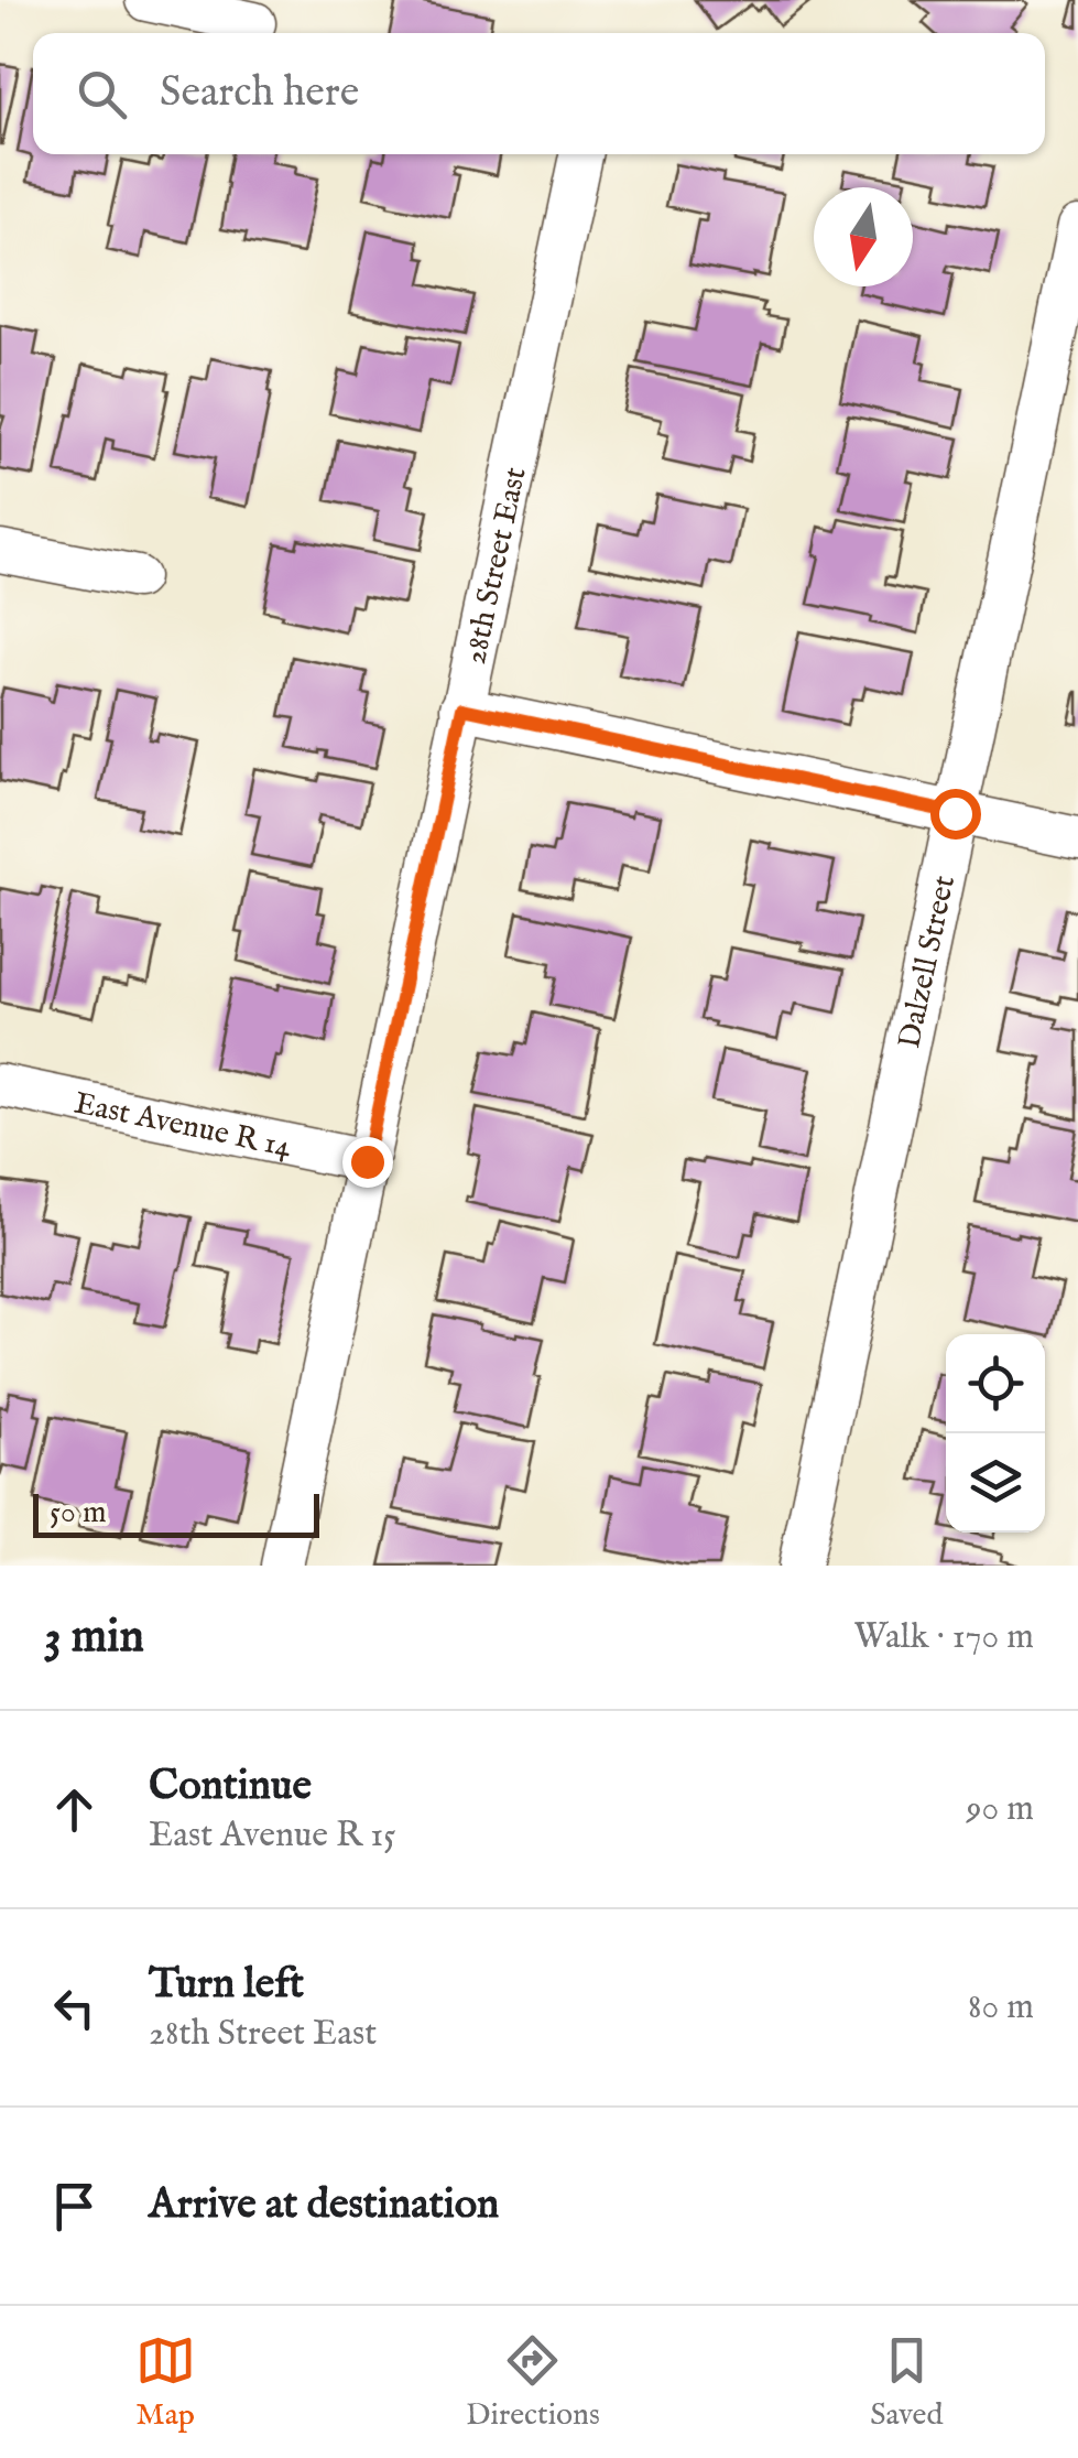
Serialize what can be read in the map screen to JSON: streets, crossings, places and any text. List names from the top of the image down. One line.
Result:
{"streets":{"street":["28th Street East","Dalzell Street","East Avenue R 14"]},"crossings":[["28th Street East","East Avenue R 14"]],"scale_bar":"50 m","north":"bottom","page":{"search":"Search here","scale":"50 m","heading":["3 min","Walk · 170 m"],"list":[["Continue","East Avenue R 15","90 m"],["Turn left","28th Street East","80 m"],"Arrive at destination"],"nav":["Map","Directions","Saved"]}}
